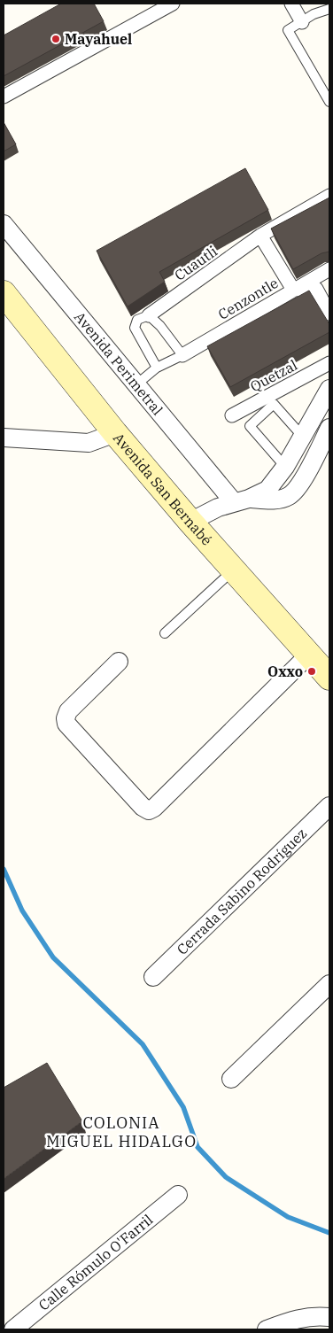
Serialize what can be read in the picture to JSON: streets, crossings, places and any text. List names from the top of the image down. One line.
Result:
{"streets":{"main road":["Avenida San Bernabé"],"street":["Cuautli","Cenzontle","Avenida Perimetral","Quetzal","Cerrada Sabino Rodríguez","Calle Rómulo O'Farril"]},"districts":["COLONIA MIGUEL HIDALGO"],"places":["Mayahuel","Oxxo"]}
